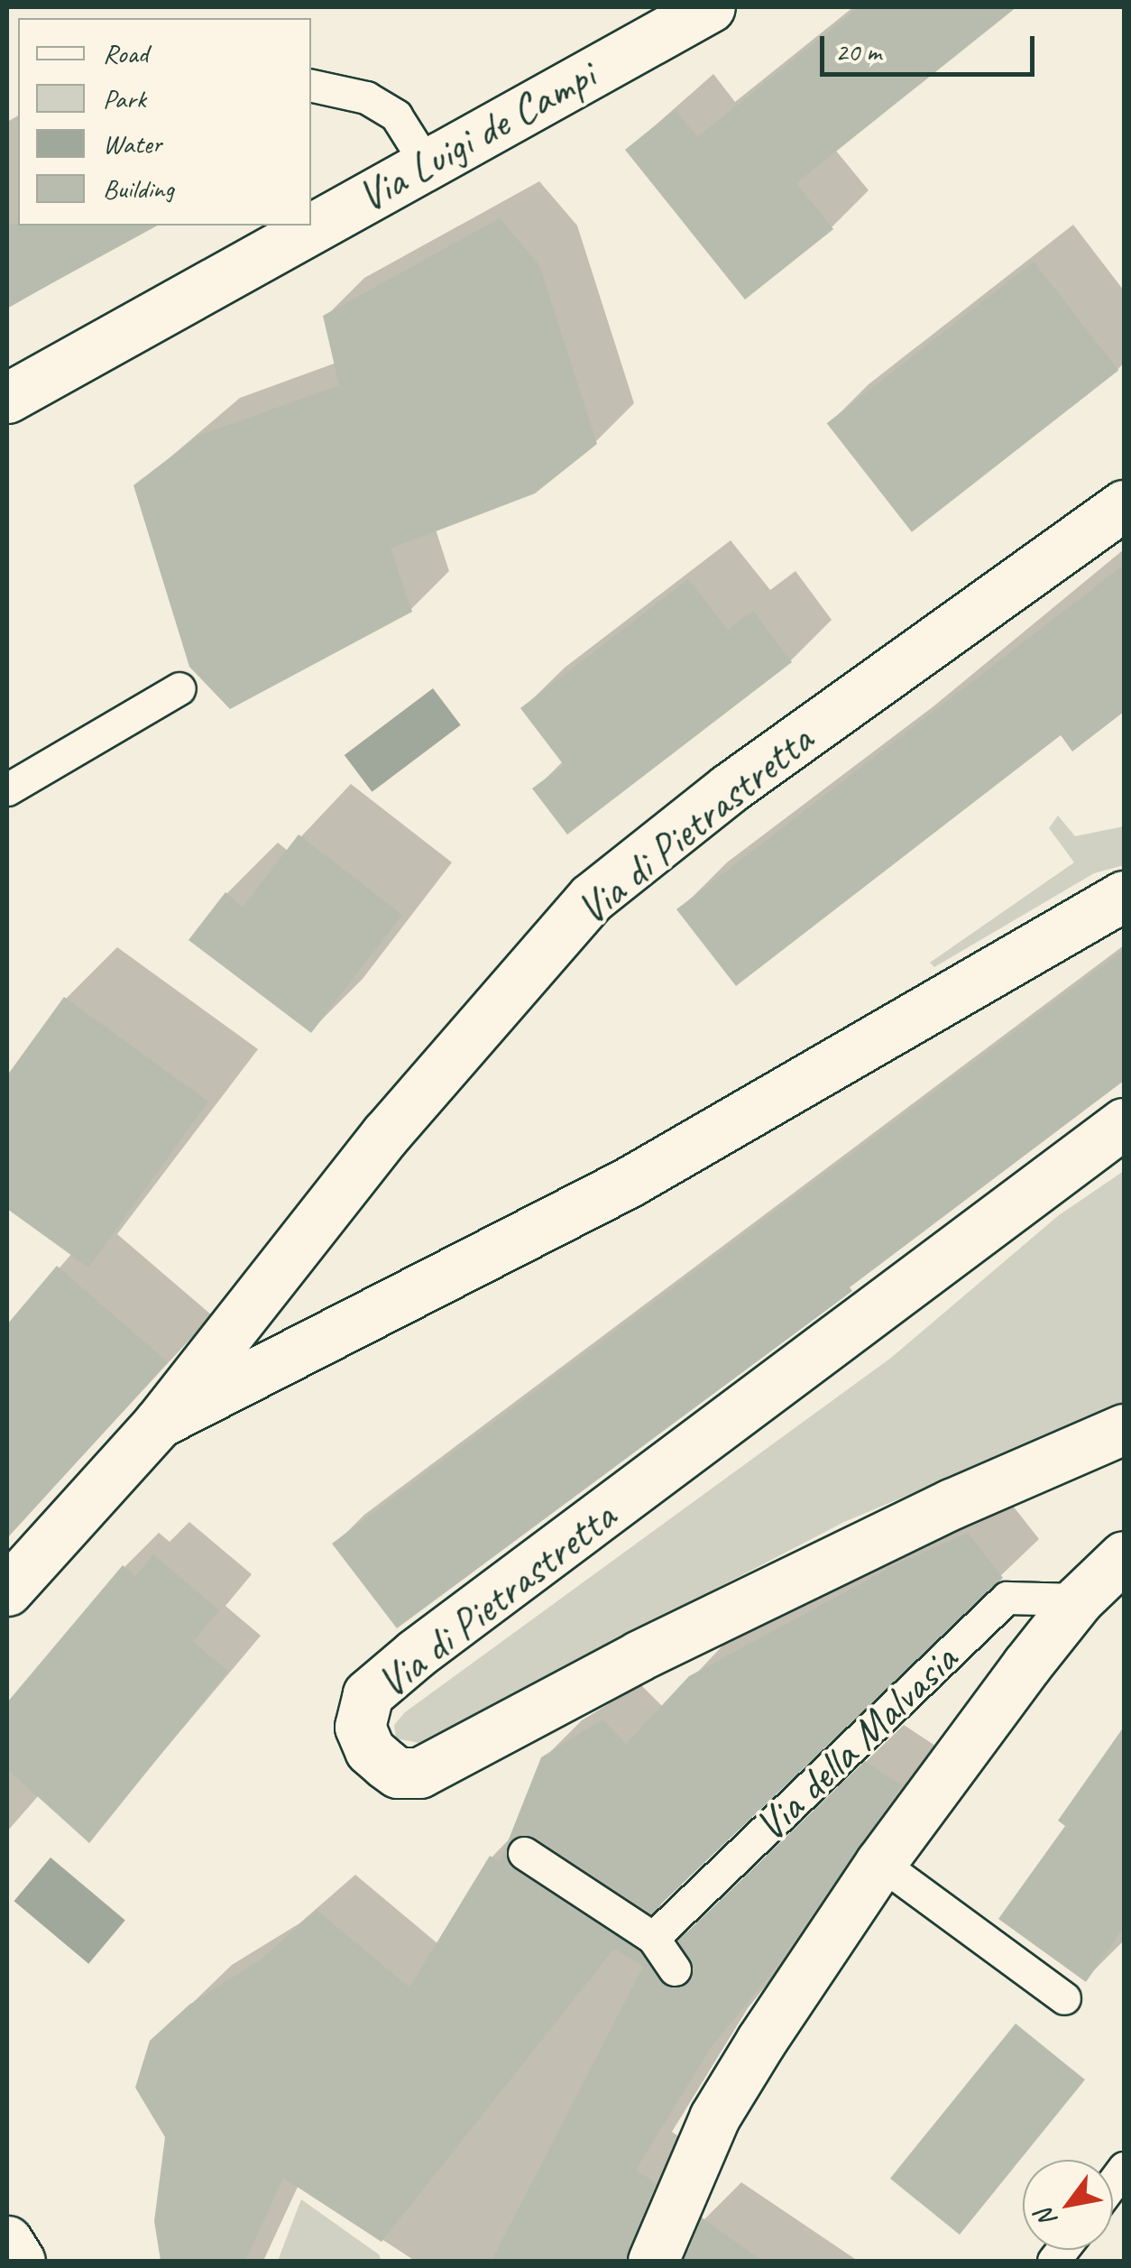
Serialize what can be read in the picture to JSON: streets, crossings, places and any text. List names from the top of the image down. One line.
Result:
{"streets":{"street":["Via Luigi de Campi","Via di Pietrastretta","Via della Malvasia"]},"legend":["Road","Park","Water","Building"],"scale_bar":"20 m","north":"bottom left"}
